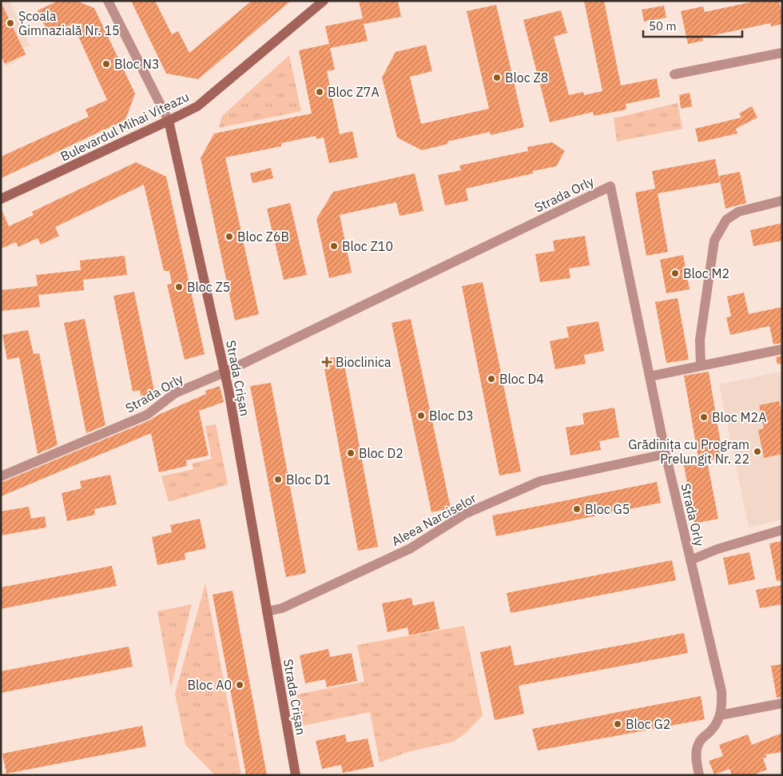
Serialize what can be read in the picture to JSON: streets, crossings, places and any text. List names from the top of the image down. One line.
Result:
{"streets":{"street":["Bulevardul Mihai Viteazu","Strada Orly","Strada Crișan","Aleea Narciselor"]},"crossings":[["Bulevardul Mihai Viteazu","Strada Crișan"],["Strada Orly","Strada Crișan"],["Strada Orly","Aleea Narciselor"],["Strada Crișan","Aleea Narciselor"]],"places":{"other":["Școala Gimnazială Nr. 15","Bloc N3","Bloc Z8","Bloc Z7A","Bloc Z6B","Bloc Z10","Bloc M2","Bloc Z5","Bloc D4","Bloc D3","Bloc M2A","Grădinița cu Program Prelungit Nr. 22","Bloc D2","Bloc D1","Bloc G5","Bloc A0","Bloc G2"],"health":["Bioclinica"]},"scale_bar":"50 m"}
